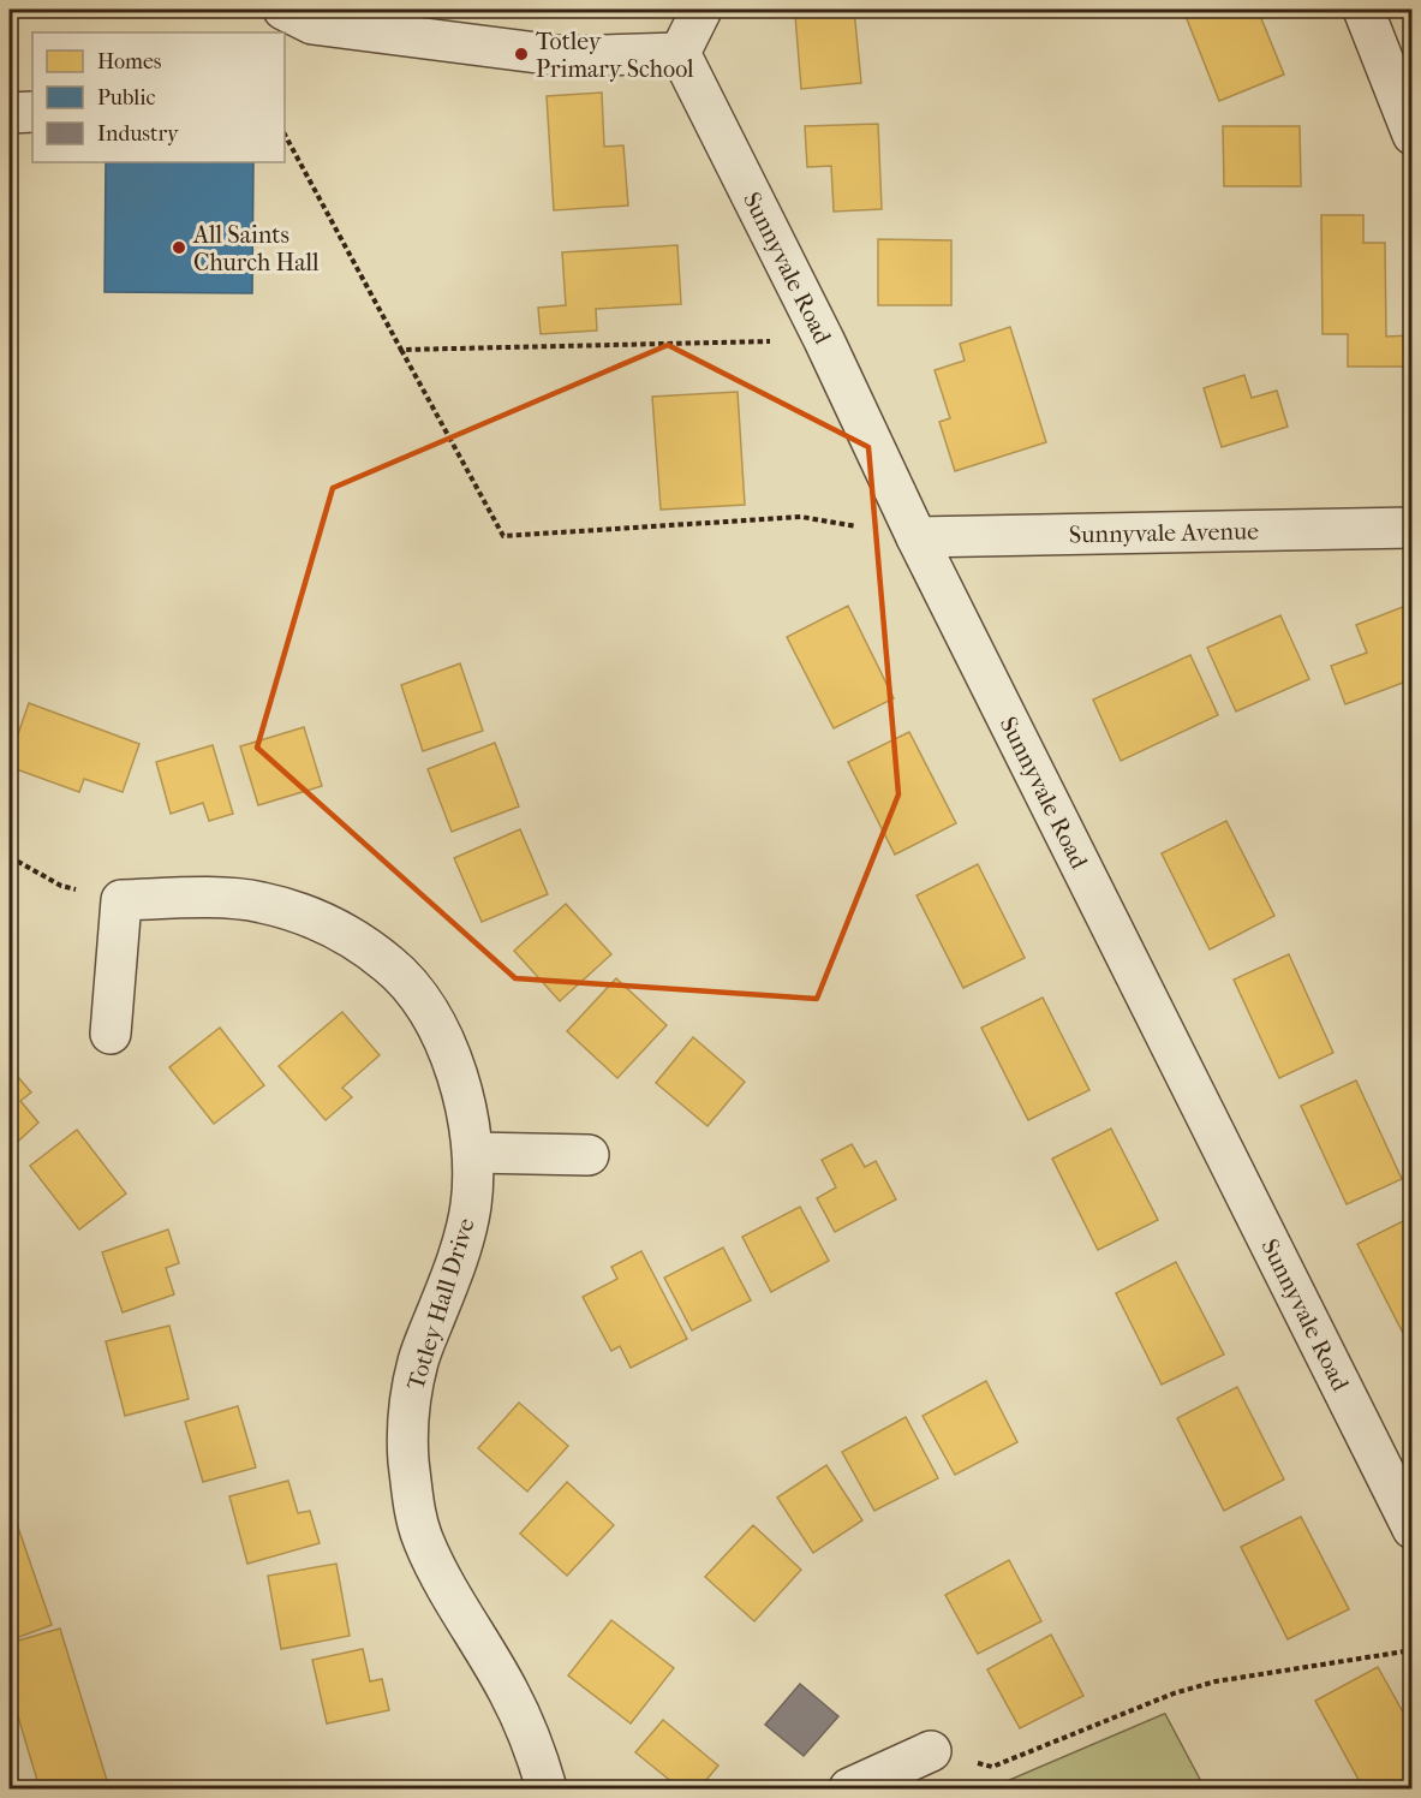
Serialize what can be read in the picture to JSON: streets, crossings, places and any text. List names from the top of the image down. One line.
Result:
{"streets":{"street":["Sunnyvale Road","Sunnyvale Avenue","Totley Hall Drive"]},"crossings":[["Sunnyvale Road","Sunnyvale Avenue"]],"places":["Totley Primary School","All Saints Church Hall"],"legend":["Homes","Public","Industry"]}
